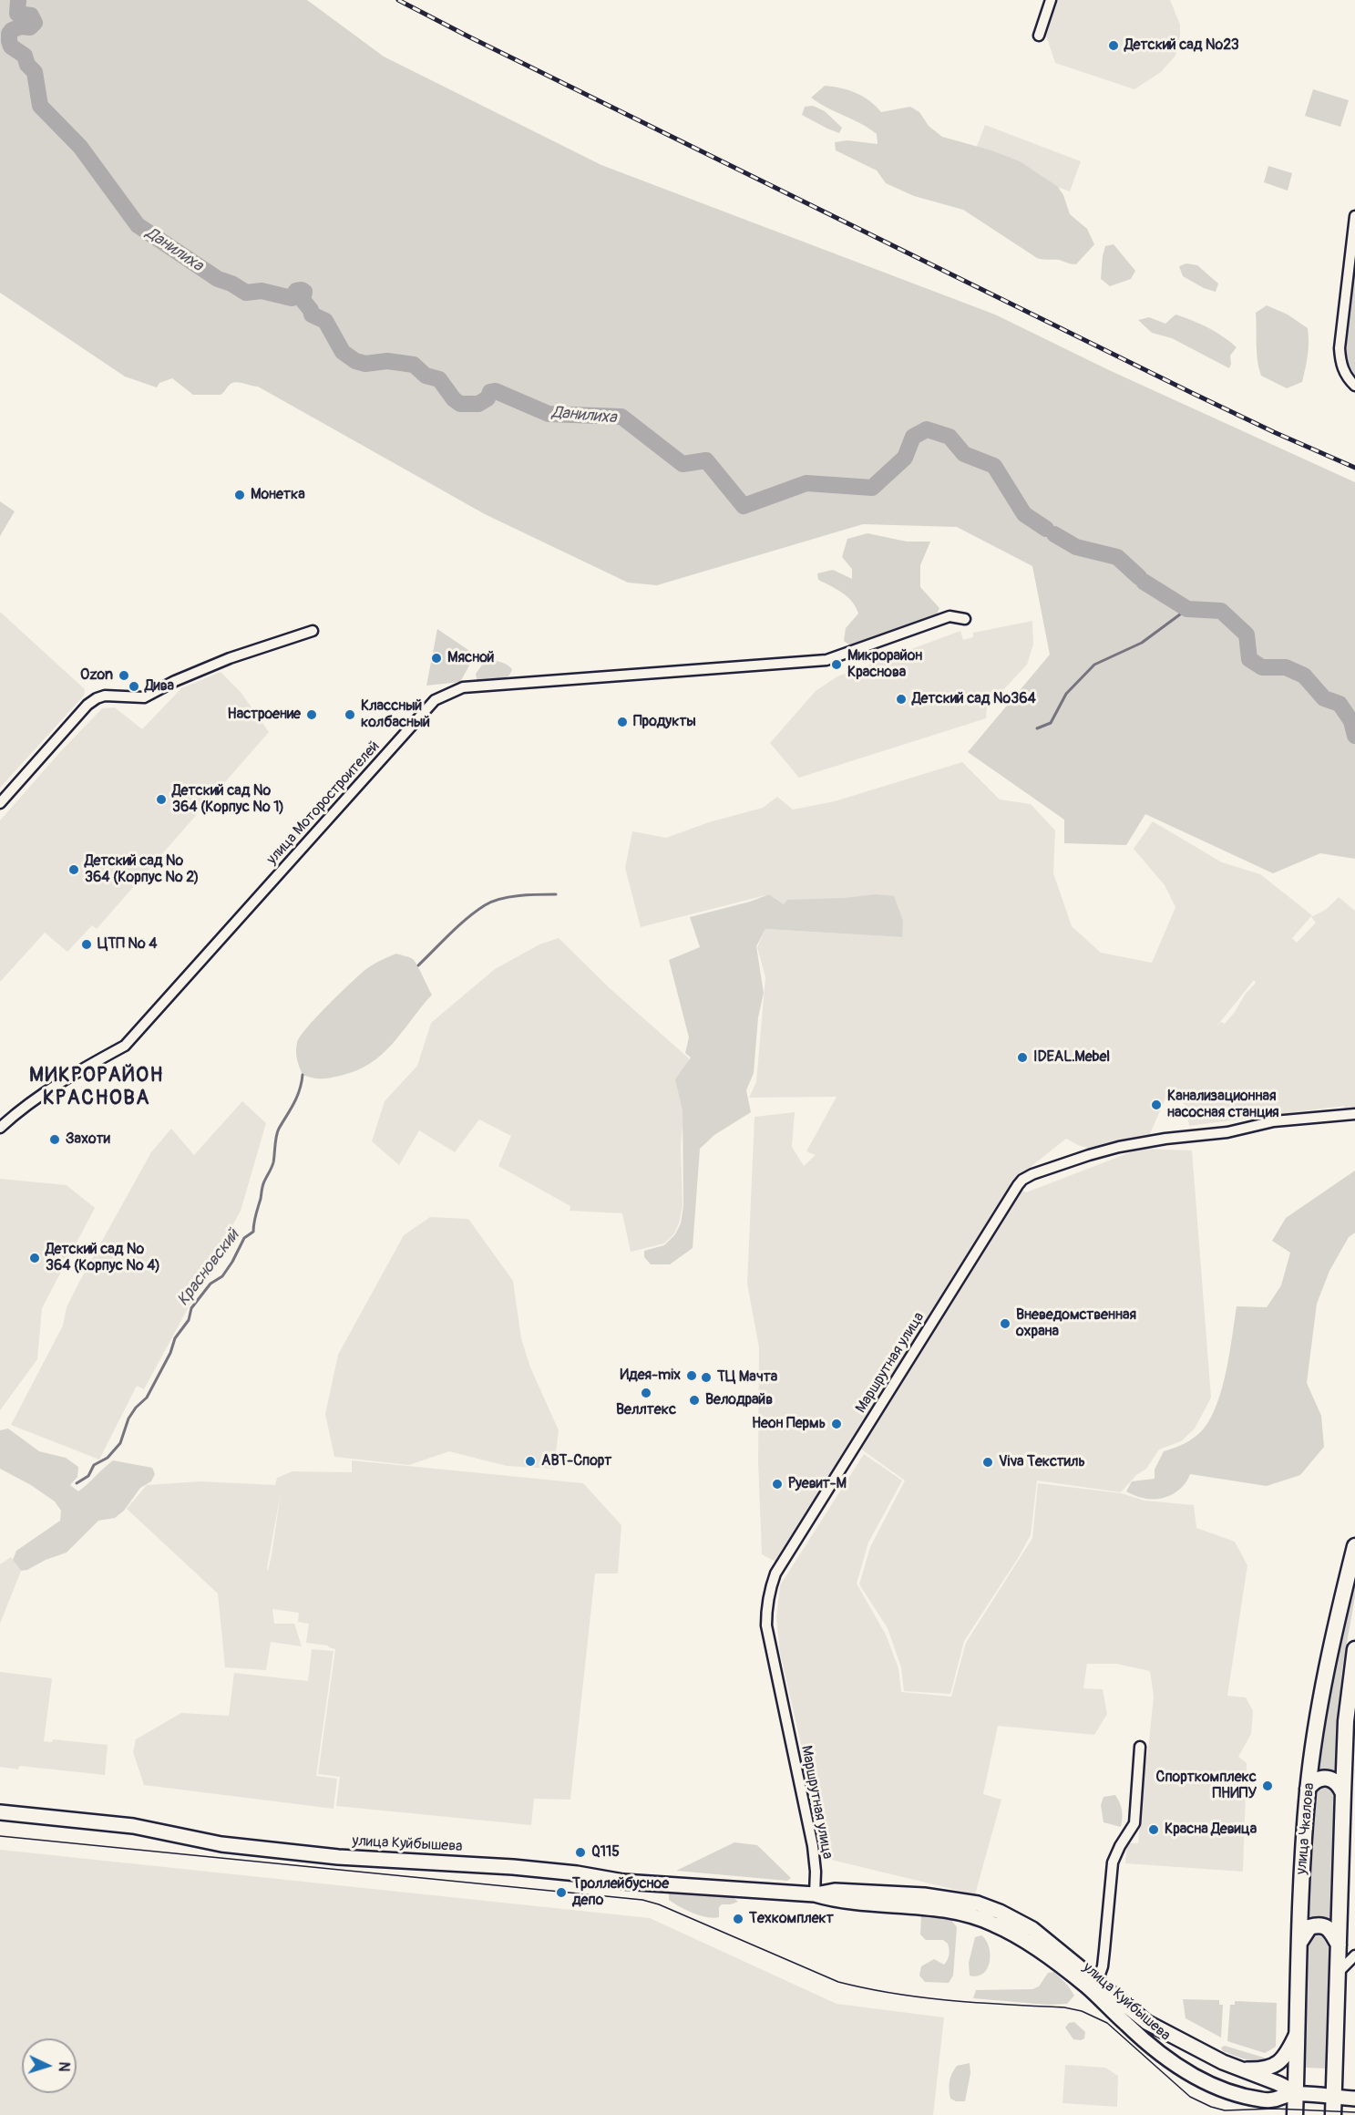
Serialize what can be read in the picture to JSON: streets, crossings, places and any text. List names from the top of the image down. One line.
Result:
{"streets":{"main road":["улица Чкалова","улица Куйбышева"],"street":["улица Моторостроителей","Маршрутная улица"]},"crossings":[["Маршрутная улица","улица Куйбышева"],["улица Чкалова","улица Куйбышева"]],"districts":["МИКРОРАЙОН КРАСНОВА"],"water":["Данилиха","Красновский"],"places":["Детский сад №23","Монетка","Мясной","Микрорайон Краснова","Ozon","Дива","Детский сад №364","Настроение","Классный колбасный","Продукты","Детский сад № 364 (Корпус № 1)","Детский сад № 364 (Корпус № 2)","ЦТП № 4","IDEAL.Mebel","Канализационная насосная станция","Захоти","Детский сад № 364 (Корпус № 4)","Вневедомственная охрана","Идея-mix","ТЦ Мачта","Веллтекс","Велодрайв","Неон Пермь","АВТ-Спорт","Viva Текстиль","Руевит-М","Спорткомплекс ПНИПУ","Красна Девица","Q115","Троллейбусное депо","Техкомплект"],"north":"right"}
